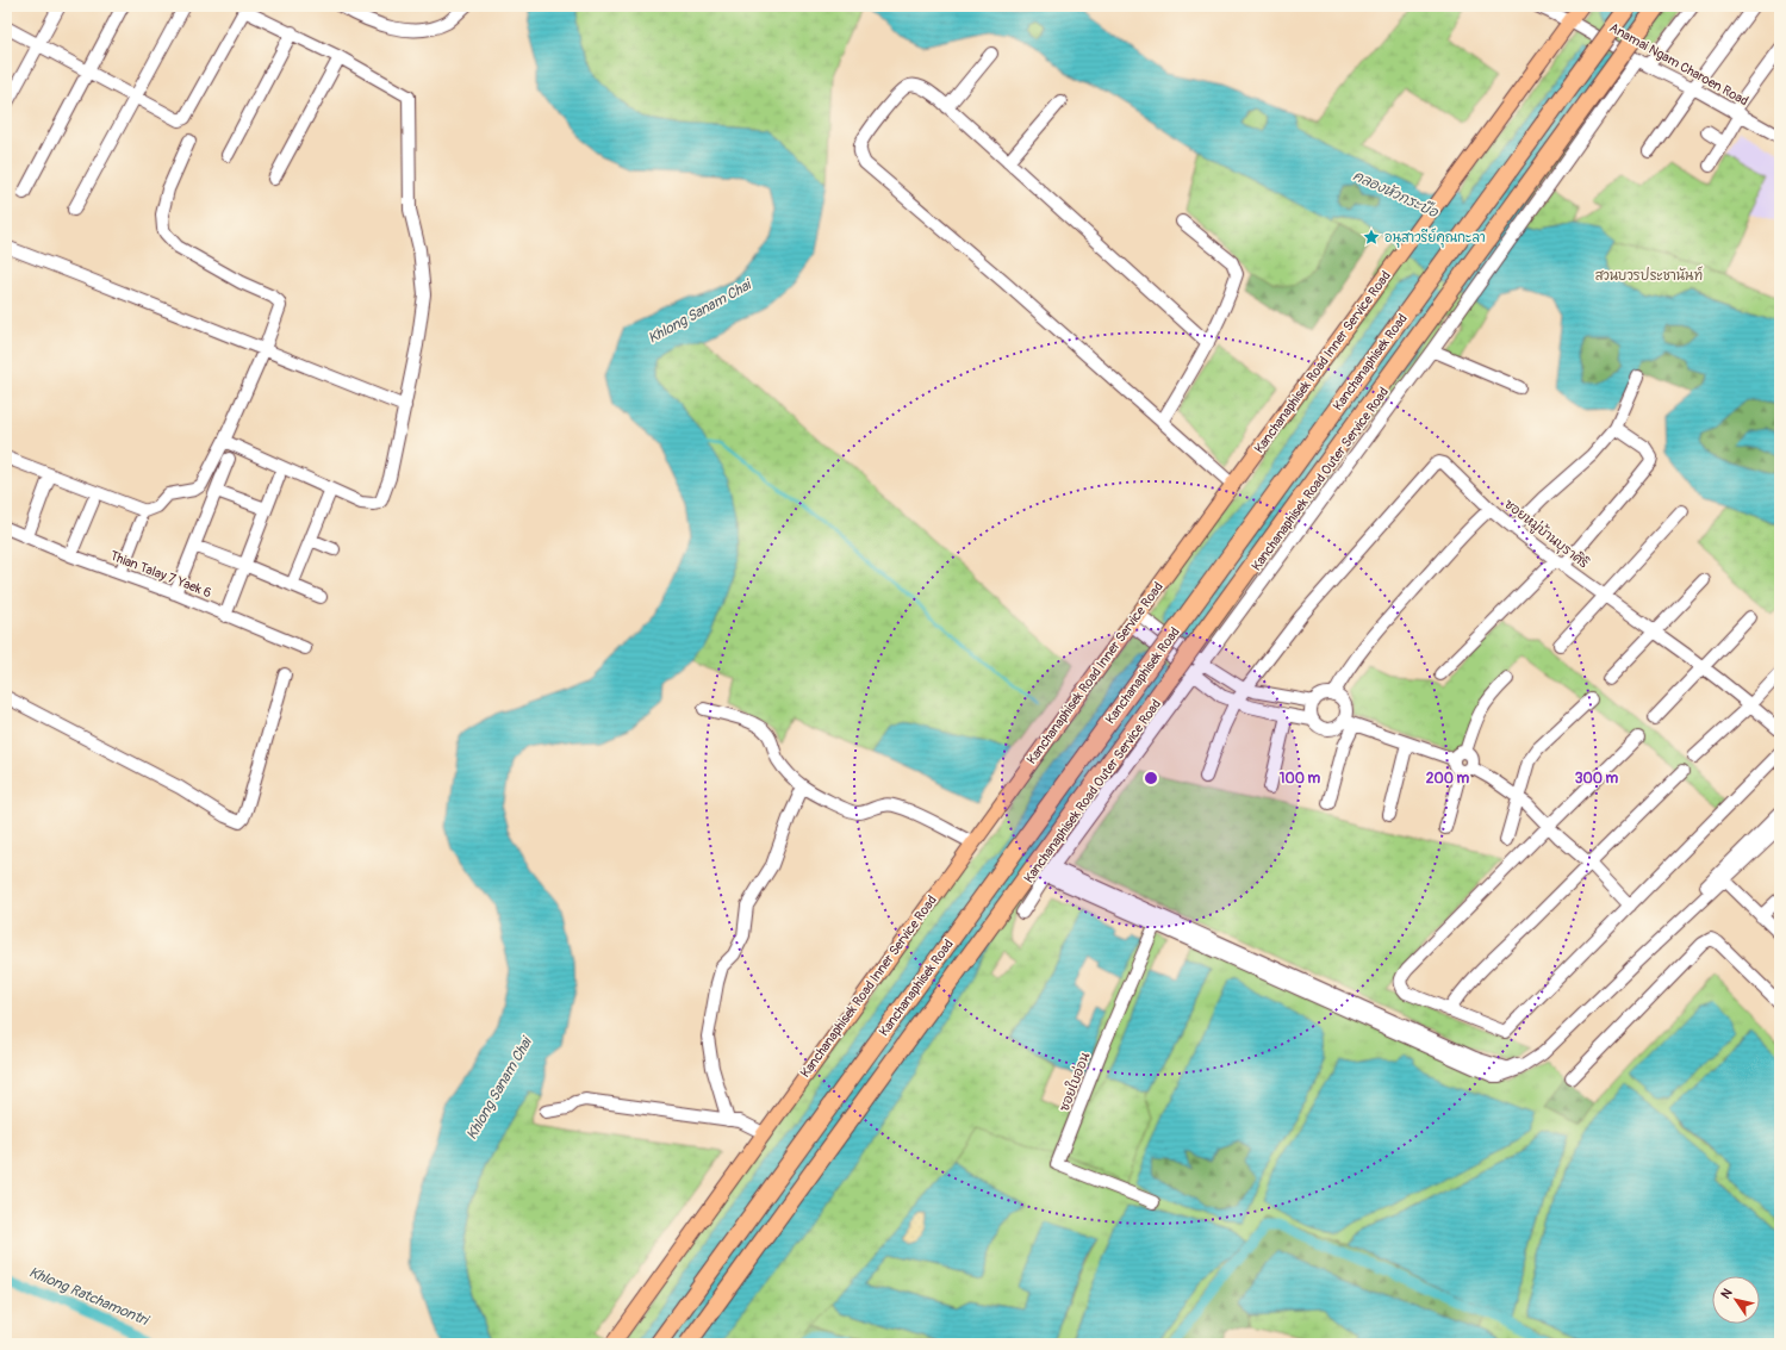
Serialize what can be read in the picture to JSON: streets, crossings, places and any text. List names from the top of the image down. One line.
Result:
{"streets":{"highway":["Kanchanaphisek Road"],"main road":["Kanchanaphisek Road Inner Service Road"],"street":["Anamai Ngam Charoen Road","Kanchanaphisek Road Outer Service Road","ซอยหมู่บ้านบุราศิริ","Thian Talay 7 Yaek 6","ซอยใบอ่อน"]},"crossings":[["Anamai Ngam Charoen Road","Kanchanaphisek Road Inner Service Road"],["Anamai Ngam Charoen Road","Kanchanaphisek Road Outer Service Road"]],"water":["คลองหัวกระบือ","Khlong Sanam Chai","Khlong Ratchamontri"],"parks":["สวนบวรประชานันท์"],"places":{"place":["อนุสาวรีย์คุณกะลา"]},"north":"top left","rings":["100 m","200 m","300 m"]}
